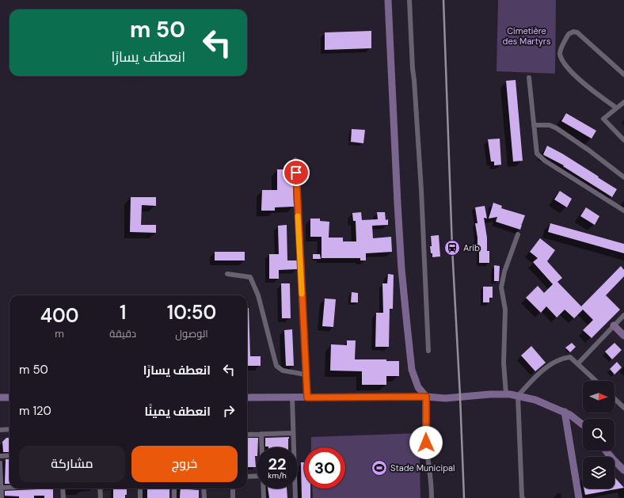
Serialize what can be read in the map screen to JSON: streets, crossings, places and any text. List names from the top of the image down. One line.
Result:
{"parks":["Cimetière des Martyrs"],"places":{"station":["Arib"],"sports":["Stade Municipal"]},"north":"right","page":{"turn":["50 m","انعطف يسارًا"],"eta":["10:50","الوصول","1","دقيقة","400","m"],"list":[{"name":"انعطف يسارًا","value":"50 m"},{"name":"انعطف يمينًا","value":"120 m"}],"buttons":["خروج","مشاركة"],"speed":"22 km/h","limit":"30"}}
